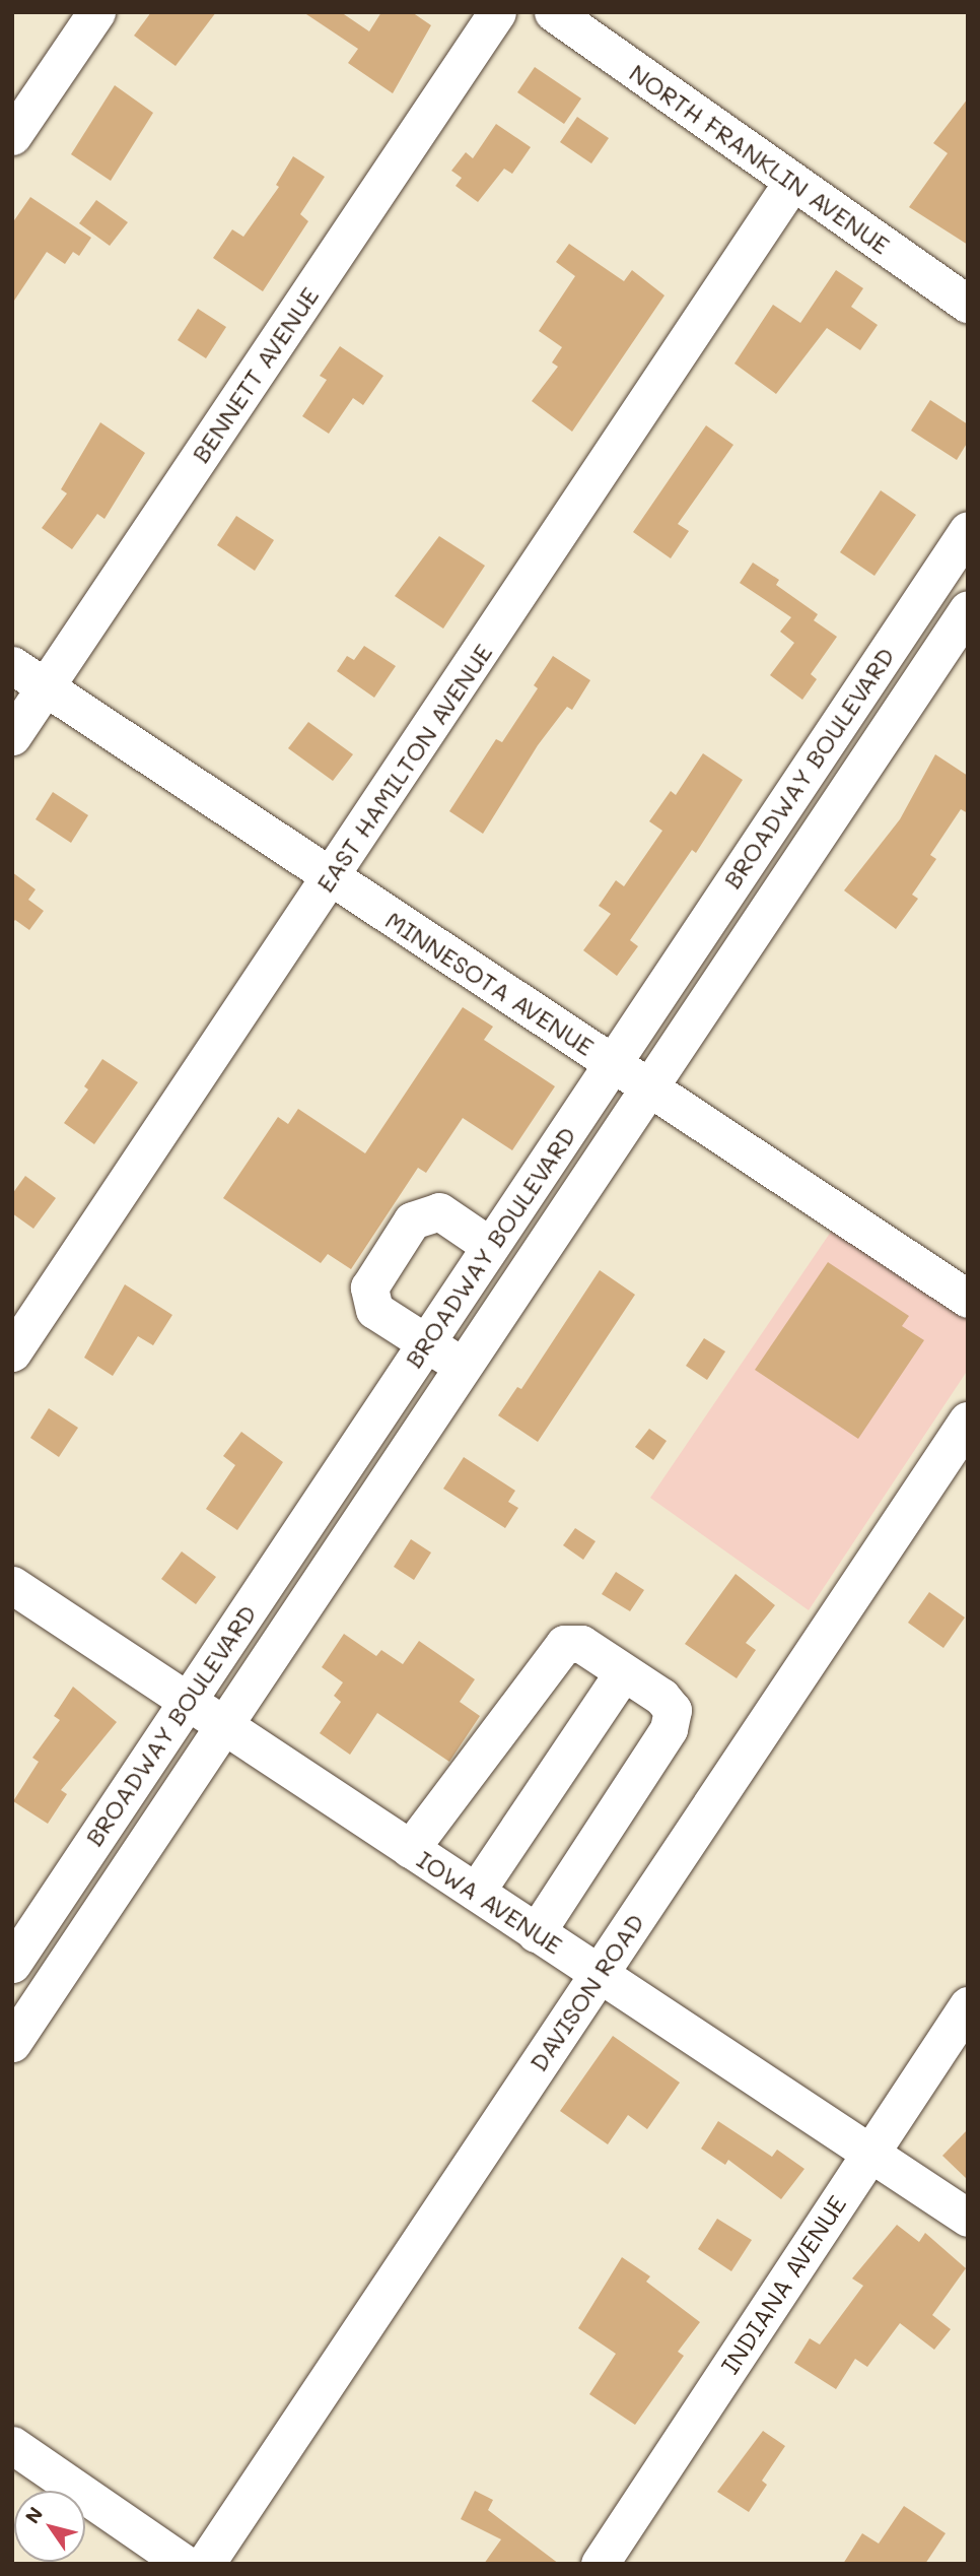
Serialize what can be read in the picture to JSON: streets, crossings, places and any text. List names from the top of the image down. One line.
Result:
{"streets":{"main road":["DAVISON ROAD"],"street":["NORTH FRANKLIN AVENUE","BENNETT AVENUE","EAST HAMILTON AVENUE","BROADWAY BOULEVARD","MINNESOTA AVENUE","IOWA AVENUE","INDIANA AVENUE"]},"crossings":[["NORTH FRANKLIN AVENUE","EAST HAMILTON AVENUE"],["BENNETT AVENUE","MINNESOTA AVENUE"],["EAST HAMILTON AVENUE","MINNESOTA AVENUE"],["BROADWAY BOULEVARD","MINNESOTA AVENUE"],["BROADWAY BOULEVARD","IOWA AVENUE"],["IOWA AVENUE","DAVISON ROAD"],["IOWA AVENUE","INDIANA AVENUE"]],"north":"top left"}
